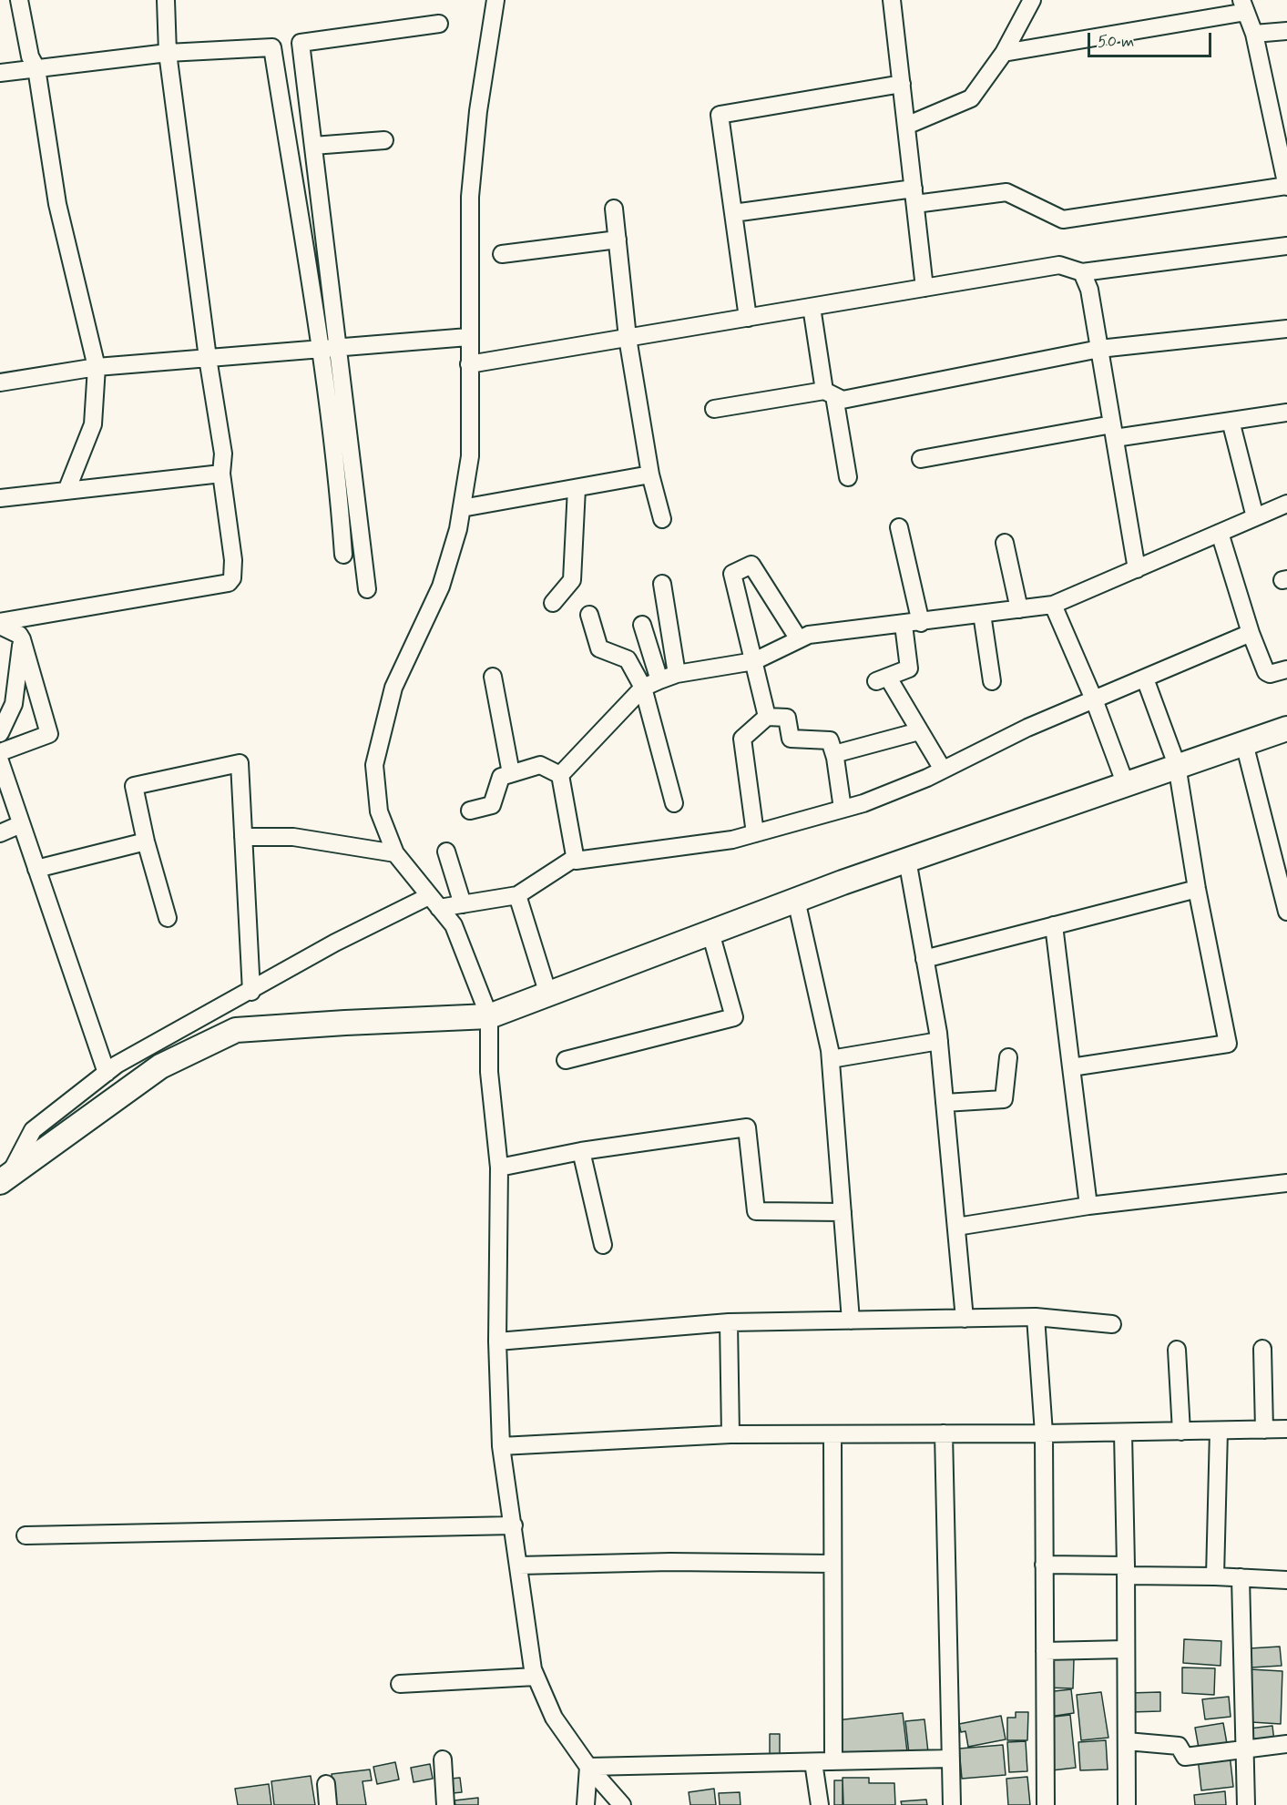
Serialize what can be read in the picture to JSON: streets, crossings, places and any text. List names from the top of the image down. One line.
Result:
{"scale_bar":"50 m"}
